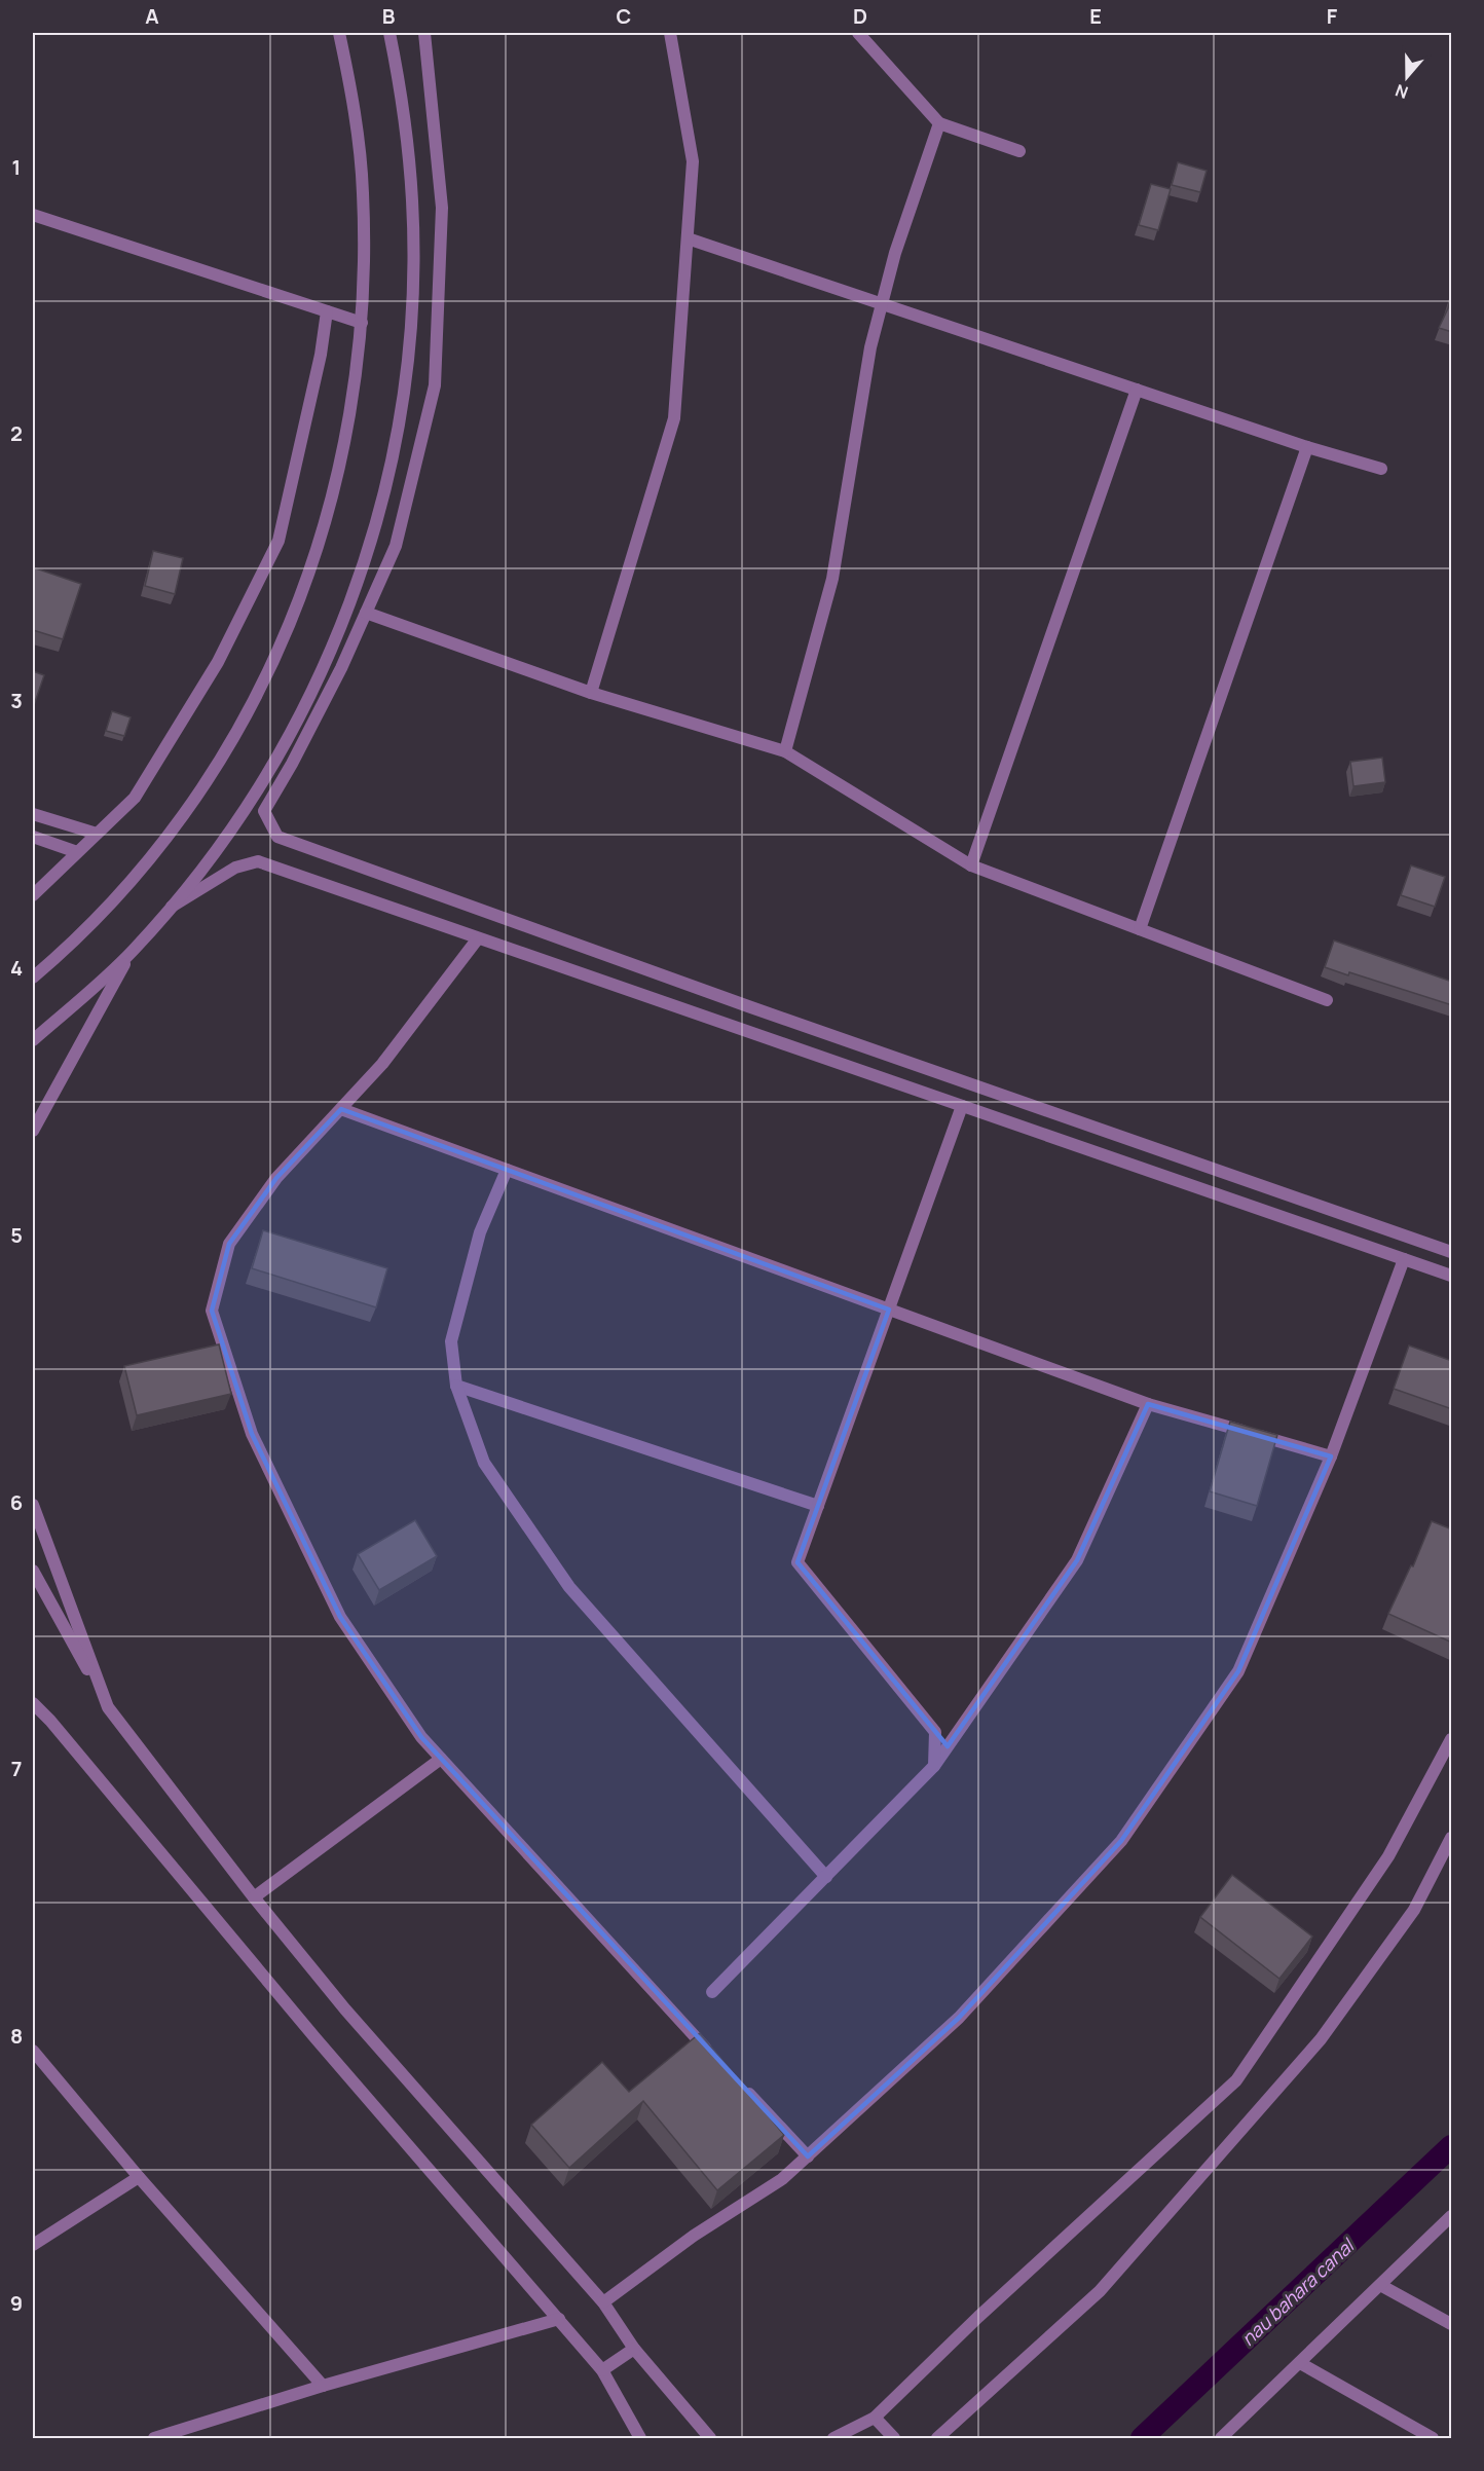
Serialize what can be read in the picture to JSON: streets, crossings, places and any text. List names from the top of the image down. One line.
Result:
{"water":["nau bahara canal"],"north":"bottom","grid":{"columns":["A","B","C","D","E","F"],"rows":["1","2","3","4","5","6","7","8","9"]}}
